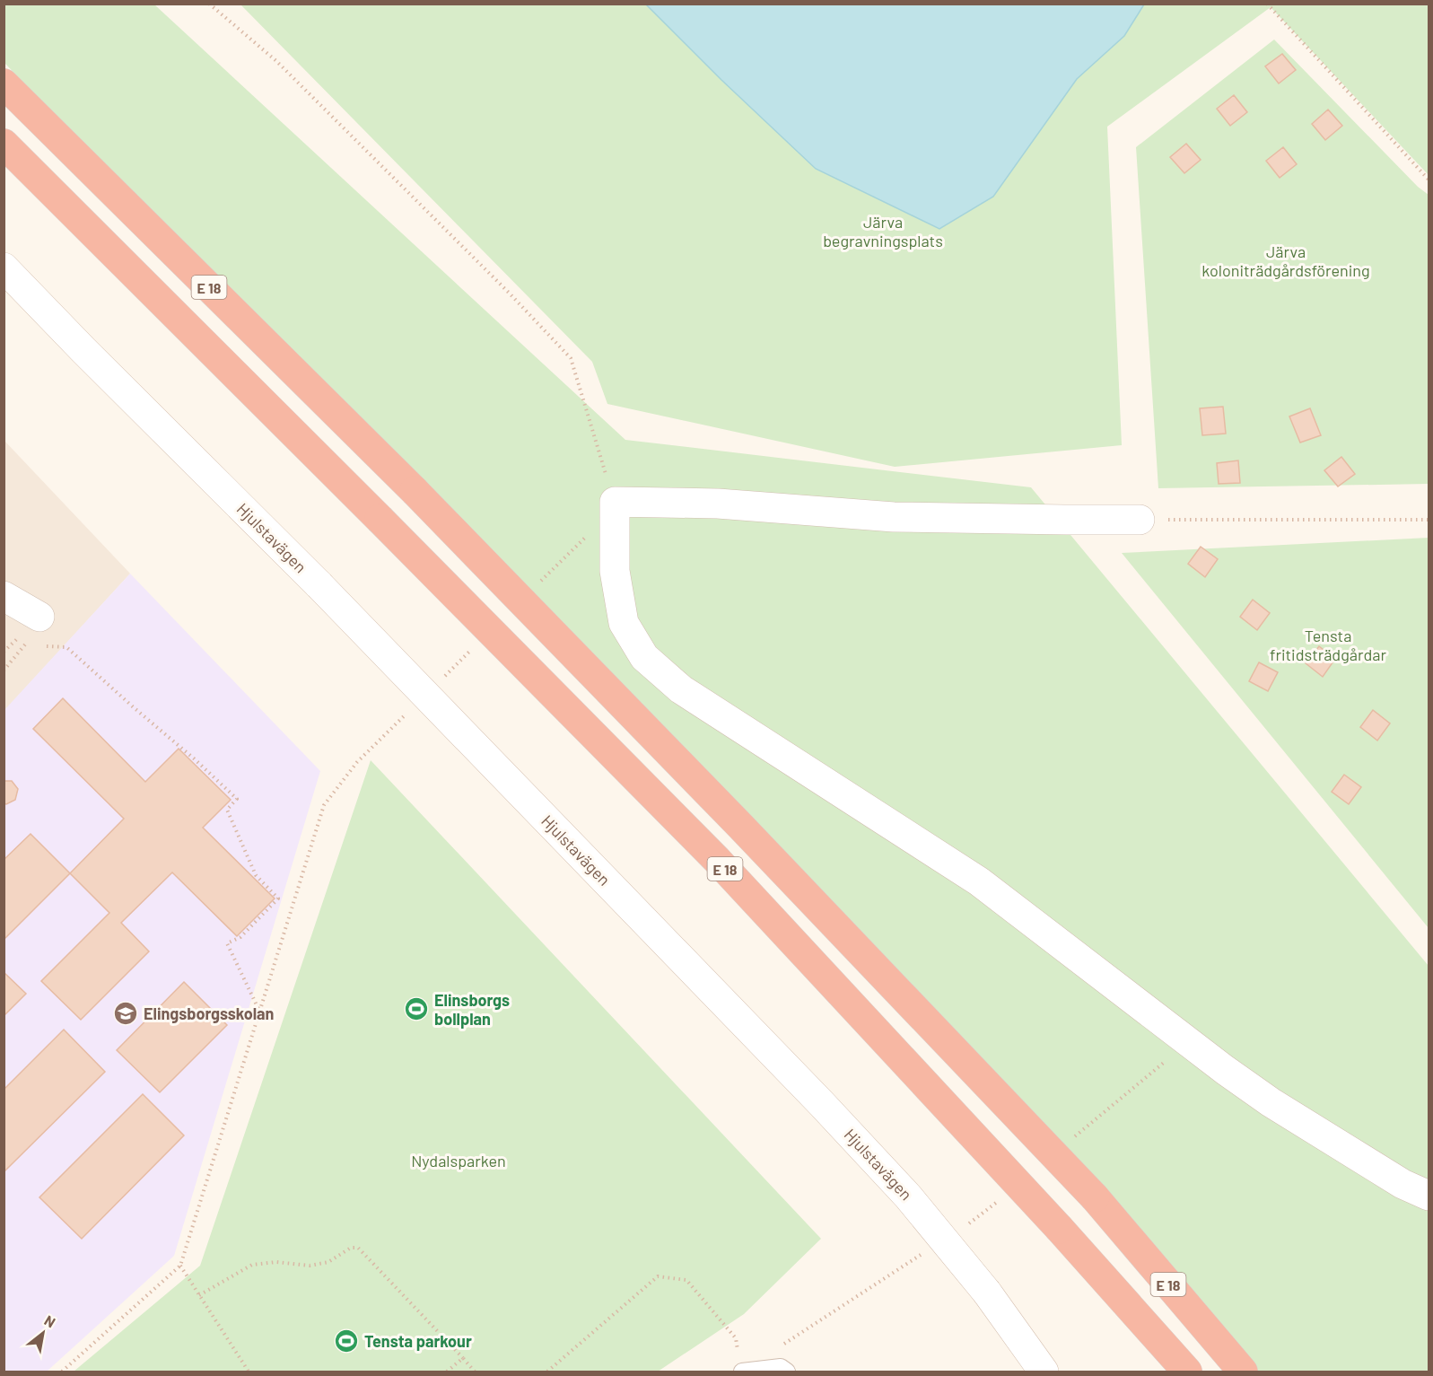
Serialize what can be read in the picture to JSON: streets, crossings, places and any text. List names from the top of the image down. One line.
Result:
{"streets":{"highway":["E 18"],"street":["Hjulstavägen"]},"parks":["Järva begravningsplats","Järva koloniträdgårdsförening","Tensta fritidsträdgårdar","Nydalsparken"],"places":{"sports":["Elinsborgs bollplan","Tensta parkour"],"school or university":["Elingsborgsskolan"]},"north":"top right"}
